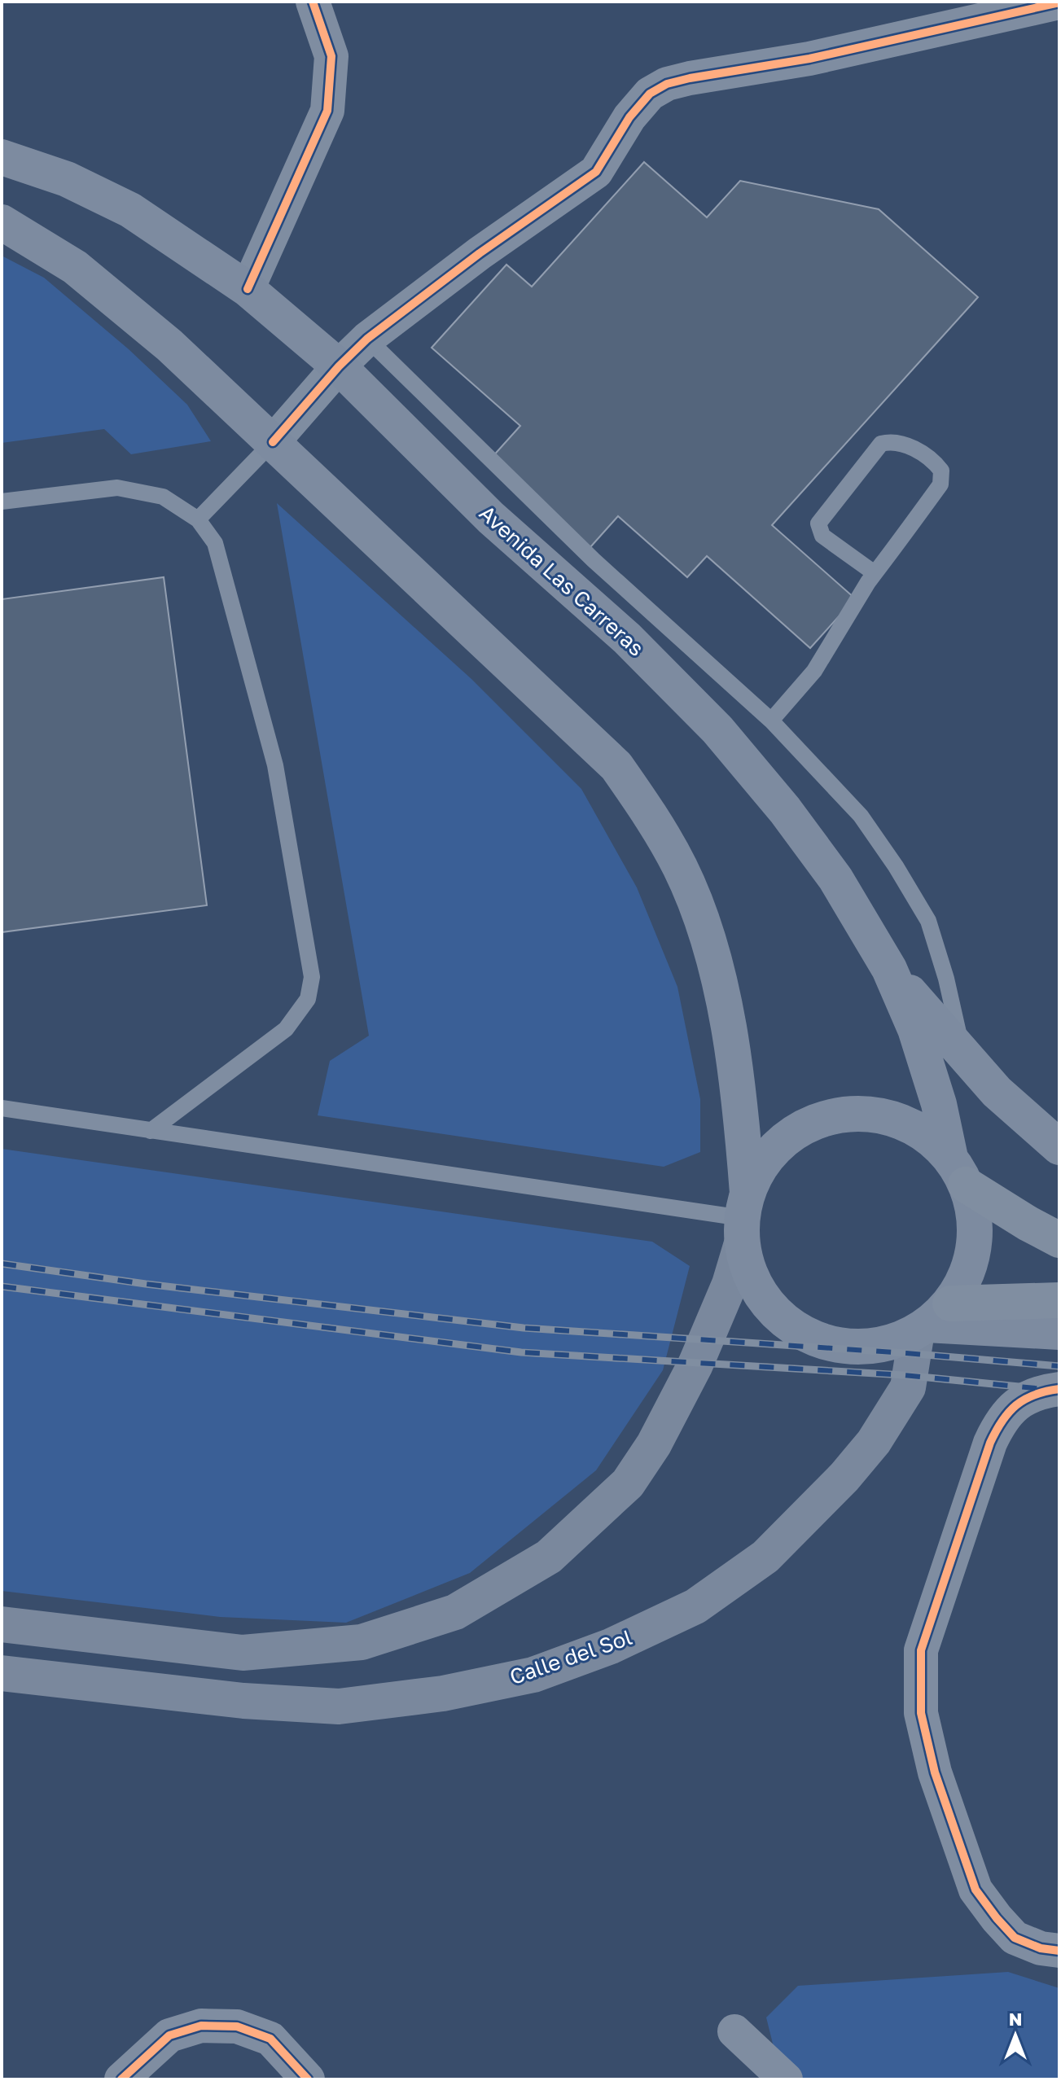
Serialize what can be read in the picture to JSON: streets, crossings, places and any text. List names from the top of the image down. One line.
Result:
{"streets":{"main road":["Avenida Las Carreras","Calle del Sol"]},"crossings":[["Avenida Las Carreras","Calle del Sol"]],"north":"top"}
